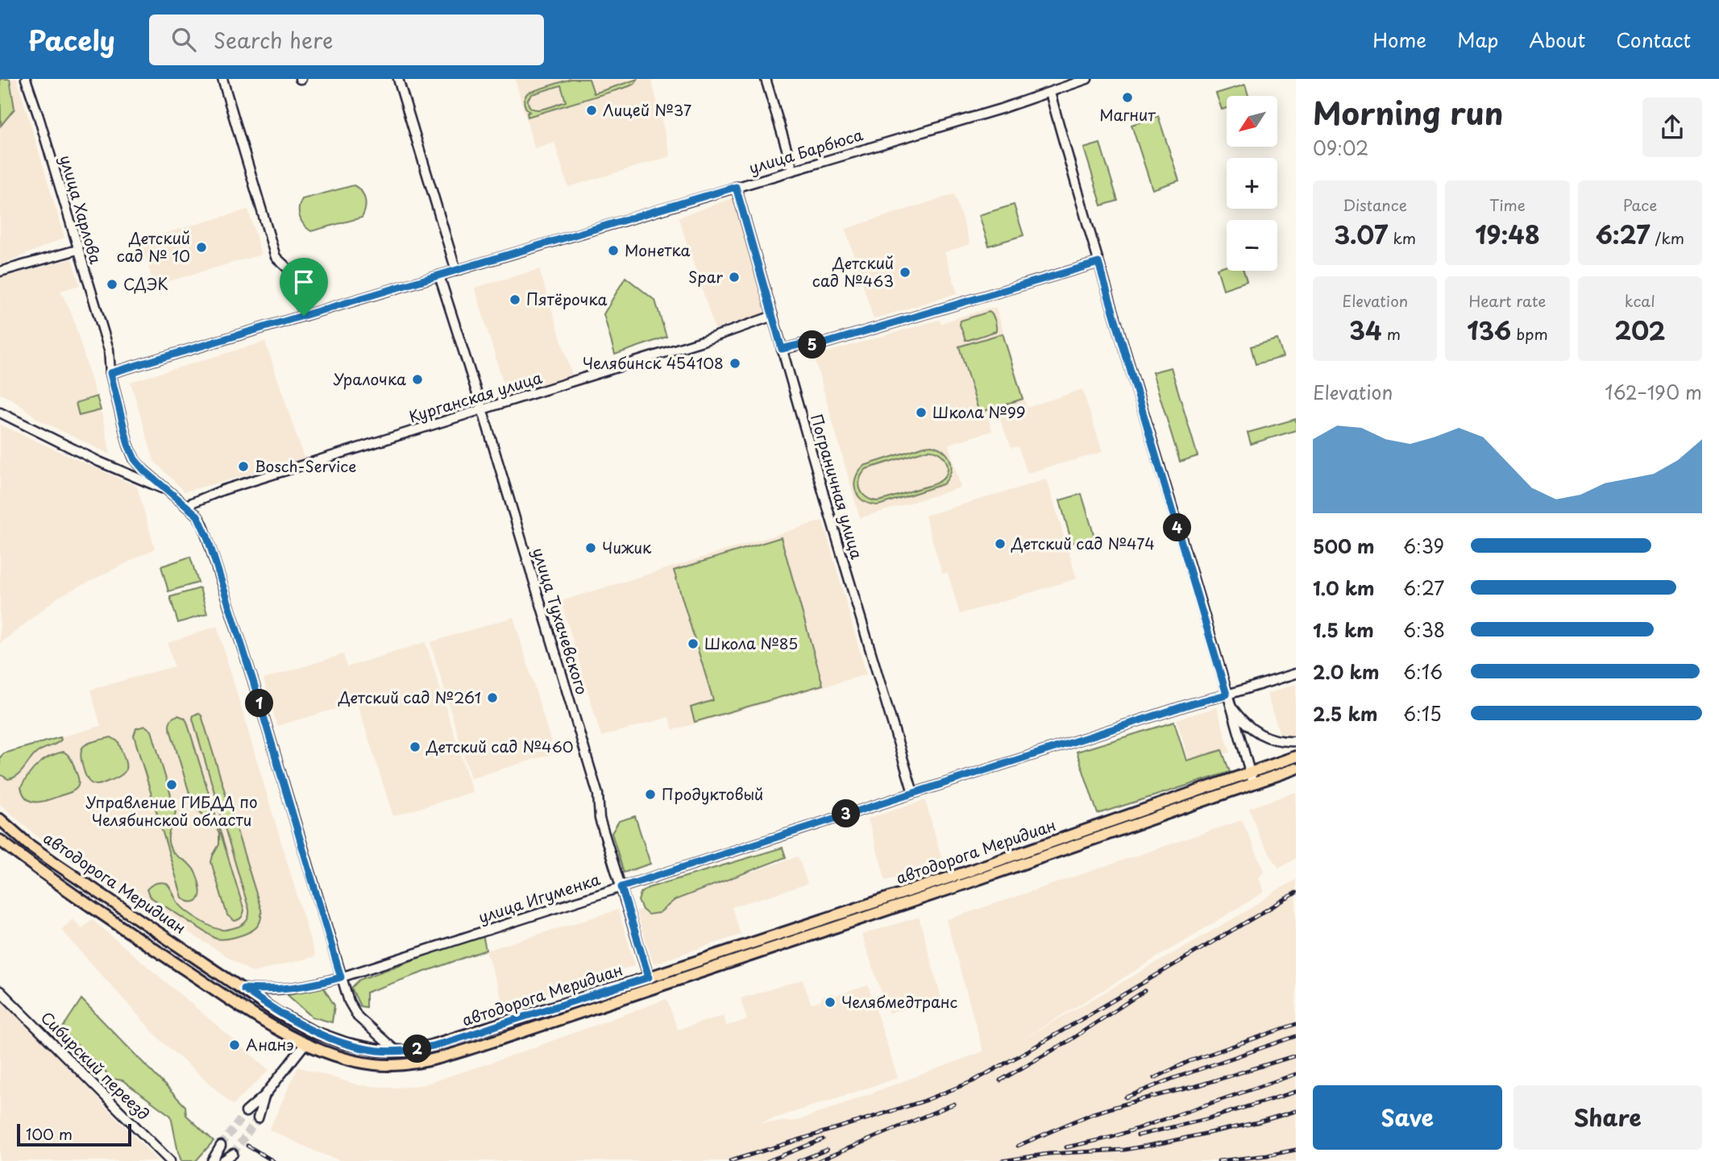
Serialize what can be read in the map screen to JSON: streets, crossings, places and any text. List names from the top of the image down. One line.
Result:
{"streets":{"main road":["автодорога Меридиан"],"street":["улица Барбюса","улица Харлова","Курганская улица","Пограничная улица","улица Тухачевского","улица Игуменка","Сибирский переезд"]},"crossings":[["улица Барбюса","улица Харлова"],["улица Барбюса","Пограничная улица"],["улица Барбюса","улица Тухачевского"],["улица Харлова","Курганская улица"],["улица Харлова","автодорога Меридиан"],["улица Харлова","улица Игуменка"],["Курганская улица","Пограничная улица"],["Курганская улица","улица Тухачевского"],["Пограничная улица","улица Игуменка"],["улица Тухачевского","автодорога Меридиан"],["улица Тухачевского","улица Игуменка"],["автодорога Меридиан","улица Игуменка"]],"places":["Магнит","Лицей №37","Детский сад № 10","Монетка","Детский сад №463","Spar","СДЭК","Пятёрочка","Челябинск 454108","Уралочка","Школа №99","Bosch-Service","Детский сад №474","Чижик","Школа №85","Детский сад №261","Детский сад №460","Управление ГИБДД по Челябинской области","Продуктовый","Челябмедтранс","Ананэ"],"scale_bar":"100 m","north":"bottom left","page":{"header":"Pacely","search":"Search here","nav":["Home","Map","About","Contact"],"heading":["Morning run","09:02"],"map_buttons":["+","−"],"stats":[["Distance","3.07 km"],["Time","19:48"],["Pace","6:27 /km"],["Elevation","34 m"],["Heart rate","136 bpm"],["kcal","202"]],"pins":["5","4","1","3","2"],"chart":["Elevation","162–190 m"],"list":[{"name":"500 m","note":"6:39"},{"name":"1.0 km","note":"6:27"},{"name":"1.5 km","note":"6:38"},{"name":"2.0 km","note":"6:16"},{"name":"2.5 km","note":"6:15"}],"buttons":["Save","Share"],"scale":"100 m"}}
